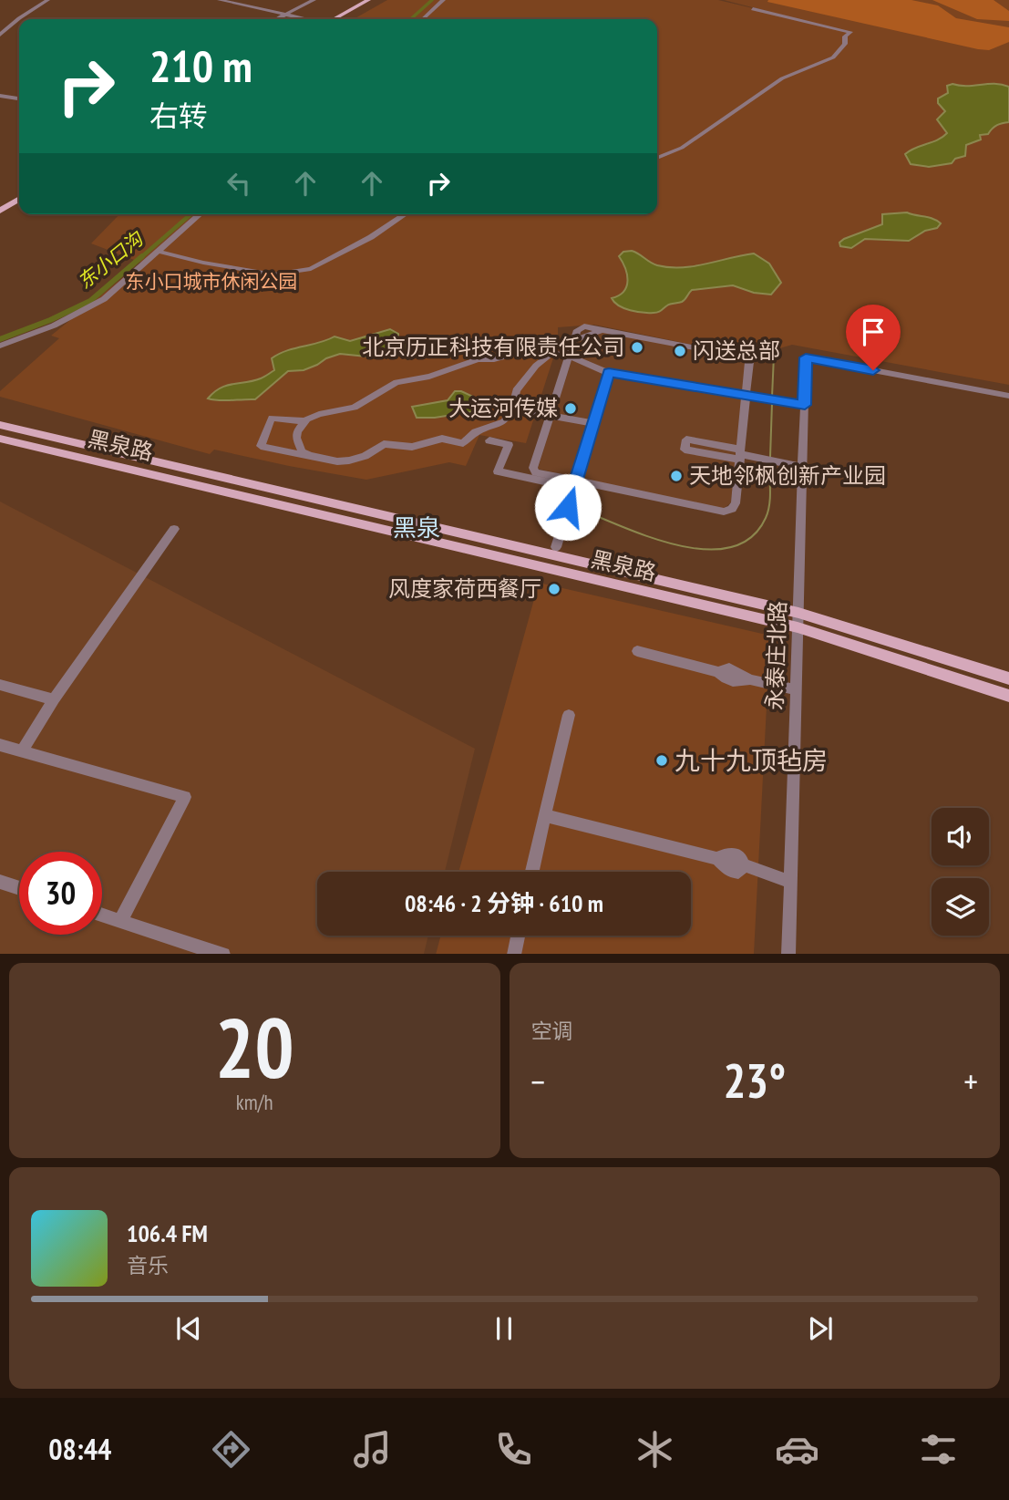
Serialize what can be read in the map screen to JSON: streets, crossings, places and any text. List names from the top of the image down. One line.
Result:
{"streets":{"main road":["黑泉路"],"street":["永泰庄北路"]},"crossings":[["黑泉路","永泰庄北路"]],"districts":["黑泉"],"water":["东小口沟"],"parks":["东小口城市休闲公园"],"places":["北京历正科技有限责任公司","闪送总部","大运河传媒","天地邻枫创新产业园","风度家荷西餐厅","九十九顶毡房"],"page":{"turn":["210 m","右转"],"limit":"30","trip":"08:46 · 2 分钟 · 610 m","tile":[["20","km/h"],"空调"],"heat":["−","23°","+"],"song":["106.4 FM","音乐"],"tabs":"08:44"}}
